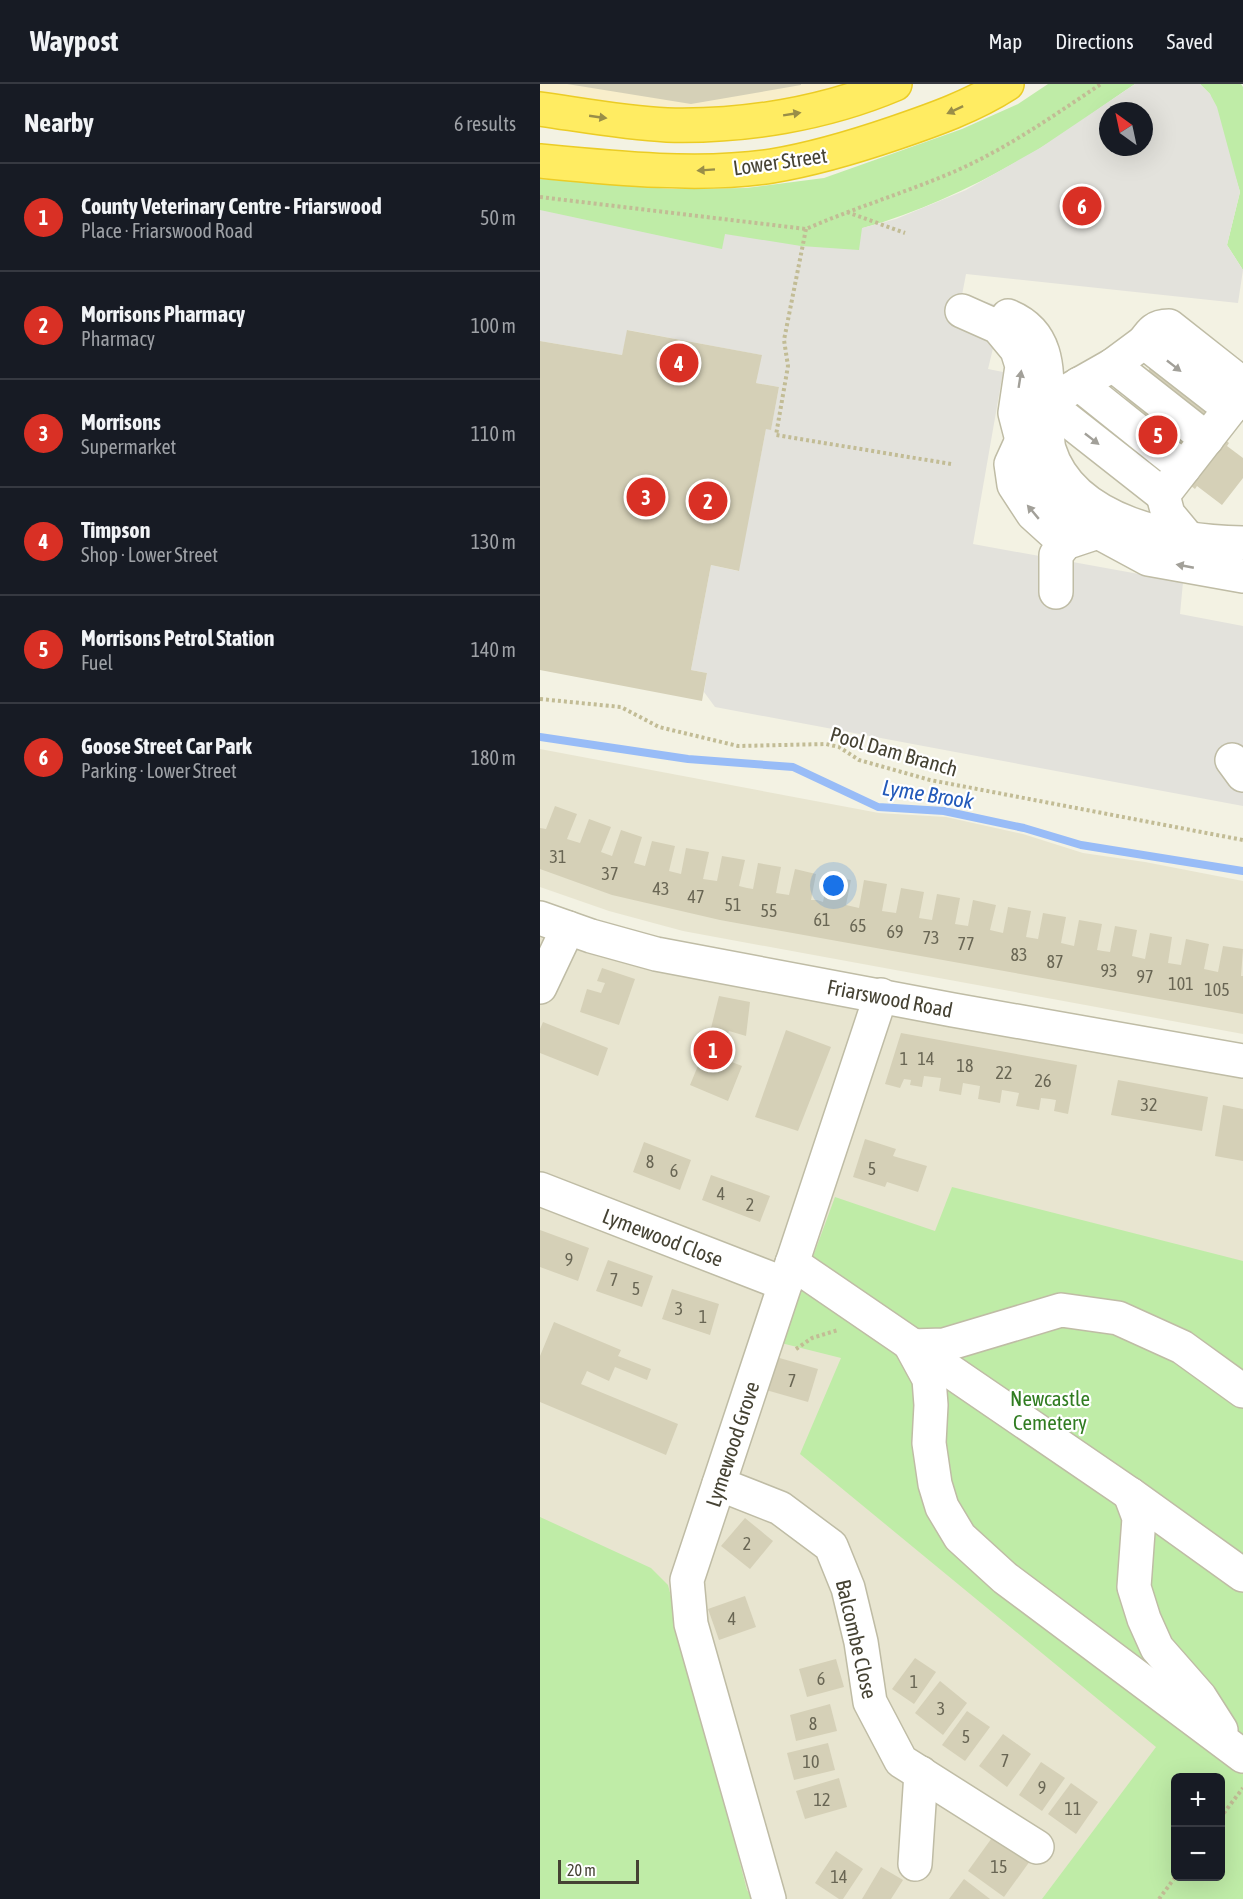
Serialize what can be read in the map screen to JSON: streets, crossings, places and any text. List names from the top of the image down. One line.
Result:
{"streets":{"highway":["Lower Street"],"street":["Friarswood Road","Lymewood Close","Lymewood Grove","Balcombe Close"],"path":["Pool Dam Branch"]},"crossings":[["Friarswood Road","Lymewood Grove"],["Lymewood Close","Lymewood Grove"],["Lymewood Grove","Balcombe Close"]],"water":["Lyme Brook"],"parks":["Newcastle Cemetery"],"house_numbers":["31","37","43","47","51","55","61","65","69","73","77","83","87","93","97","101","105","1","14","18","22","26","32","8","5","6","4","2","9","7","5","3","1","7","2","4","6","1","3","8","5","7","10","9","12","11","15","14"],"scale_bar":"20 m","north":"top left","page":{"header":"Waypost","nav":["Map","Directions","Saved"],"heading":["Nearby","6 results"],"list":[{"mark":"1","name":"County Veterinary Centre - Friarswood","note":"Place · Friarswood Road","value":"50 m"},{"mark":"2","name":"Morrisons Pharmacy","note":"Pharmacy","value":"100 m"},{"mark":"3","name":"Morrisons","note":"Supermarket","value":"110 m"},{"mark":"4","name":"Timpson","note":"Shop · Lower Street","value":"130 m"},{"mark":"5","name":"Morrisons Petrol Station","note":"Fuel","value":"140 m"},{"mark":"6","name":"Goose Street Car Park","note":"Parking · Lower Street","value":"180 m"}],"pins":["6","4","5","3","2","1"],"map_buttons":["+","−"],"scale":"20 m"}}
